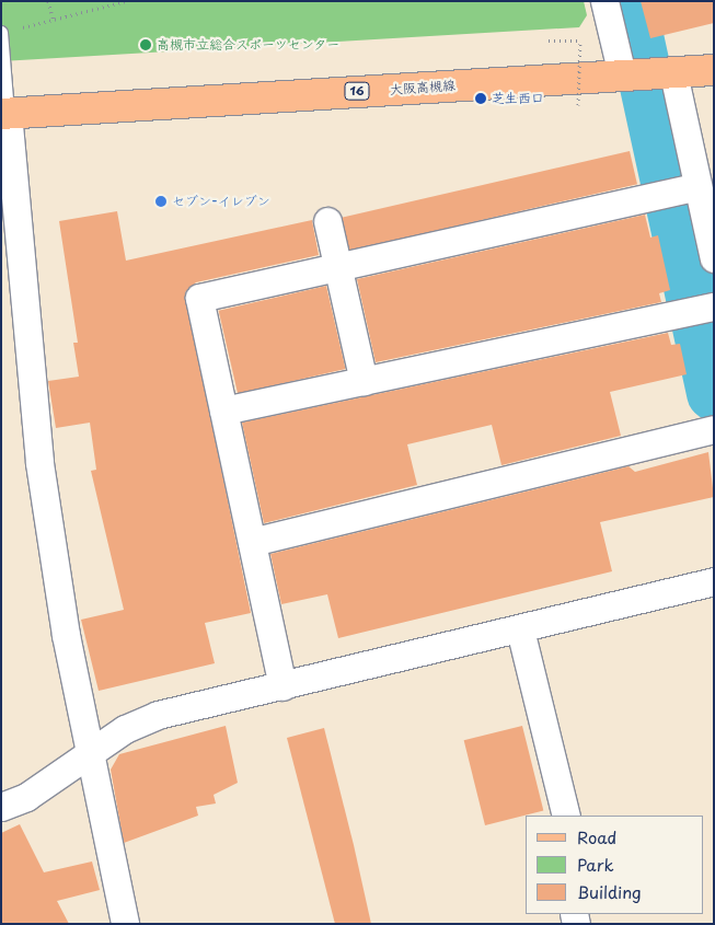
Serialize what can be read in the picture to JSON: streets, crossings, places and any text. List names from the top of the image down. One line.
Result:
{"streets":{"main road":["大阪高槻線","16"]},"places":["高槻市立総合スポーツセンター","芝生西口","セブン-イレブン"],"legend":["Road","Park","Building"]}
